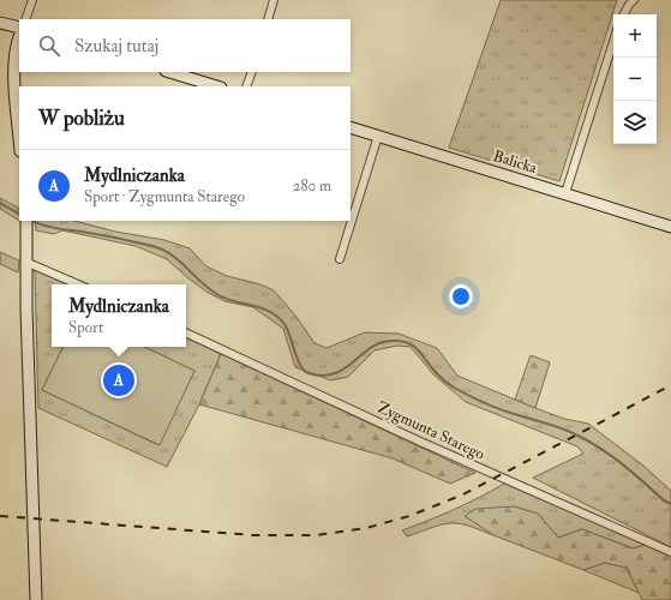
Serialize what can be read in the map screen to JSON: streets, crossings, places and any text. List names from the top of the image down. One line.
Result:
{"streets":{"street":["Balicka","Zygmunta Starego"]},"page":{"map_buttons":["+","−"],"search":"Szukaj tutaj","heading":"W pobliżu","list":[{"mark":"A","name":"Mydlniczanka","note":"Sport · Zygmunta Starego","value":"280 m"}],"popup":["Mydlniczanka","Sport"],"pins":"A"}}
